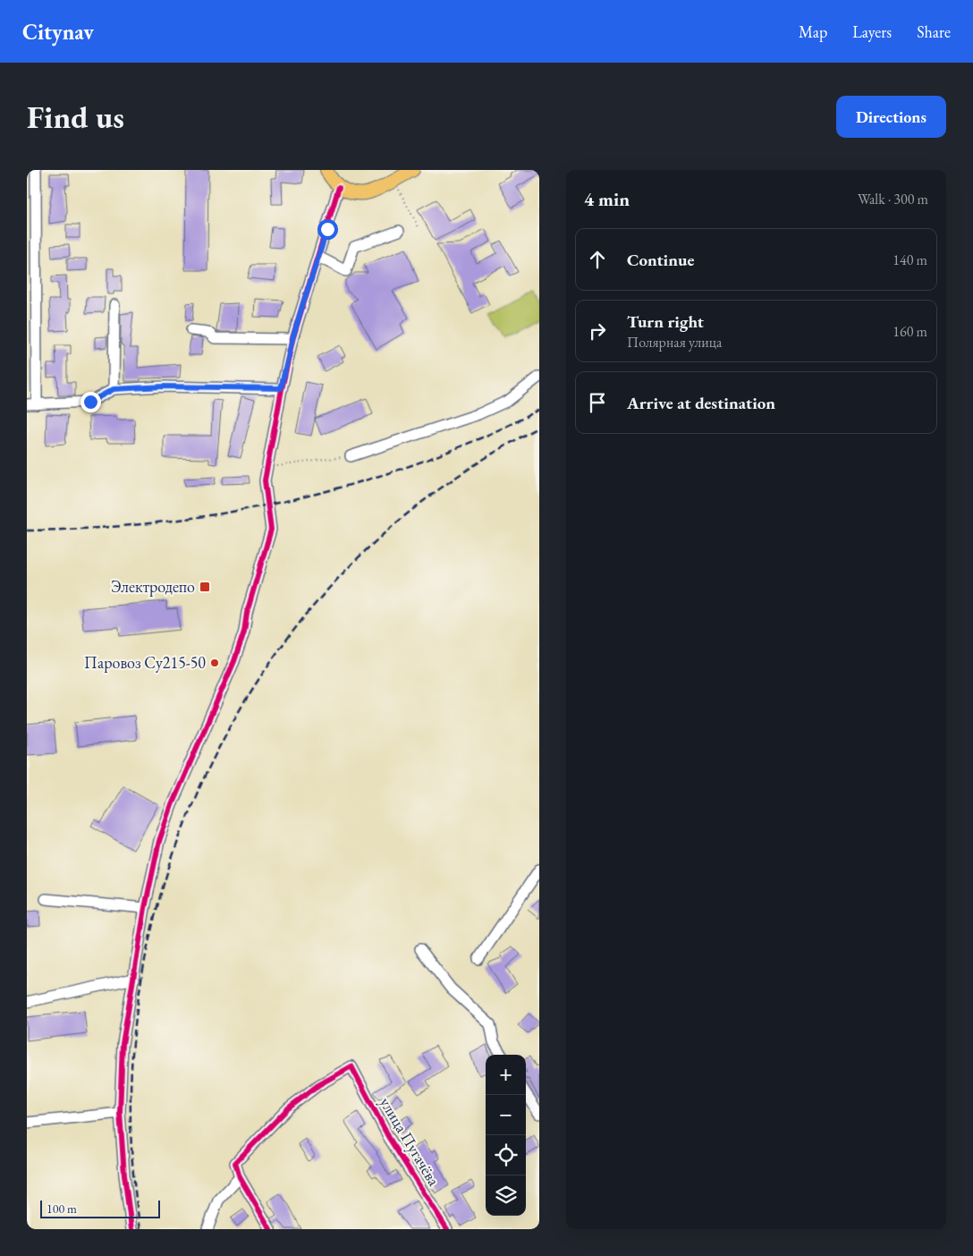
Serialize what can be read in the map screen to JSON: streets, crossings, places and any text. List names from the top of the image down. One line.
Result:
{"streets":{"street":["улица Пугачёва"]},"places":{"transit":["Электродепо"],"other":["Паровоз Су215-50"]},"scale_bar":"100 m","page":{"header":"Citynav","nav":["Map","Layers","Share"],"buttons":"Directions","title":"Find us","heading":["4 min","Walk · 300 m"],"list":[["Continue","140 m"],["Turn right","Полярная улица","160 m"],"Arrive at destination"],"map_buttons":["+","−"],"scale":"100 m"}}
